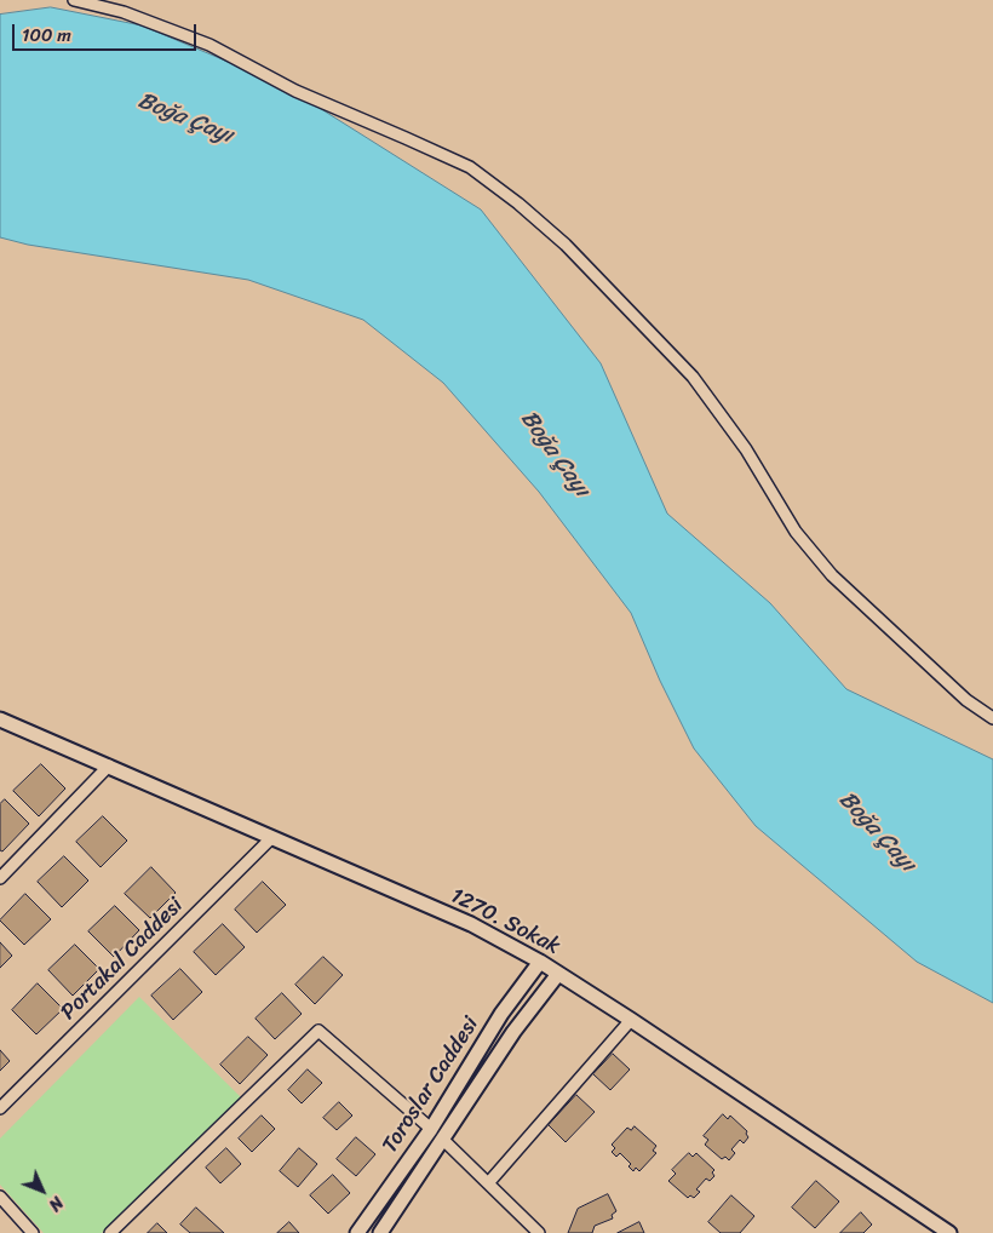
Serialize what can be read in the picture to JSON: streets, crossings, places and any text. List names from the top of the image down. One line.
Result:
{"streets":{"street":["1270. Sokak","Portakal Caddesi","Toroslar Caddesi"]},"crossings":[["1270. Sokak","Portakal Caddesi"],["1270. Sokak","Toroslar Caddesi"]],"water":["Boğa Çayı"],"scale_bar":"100 m","north":"bottom right"}
